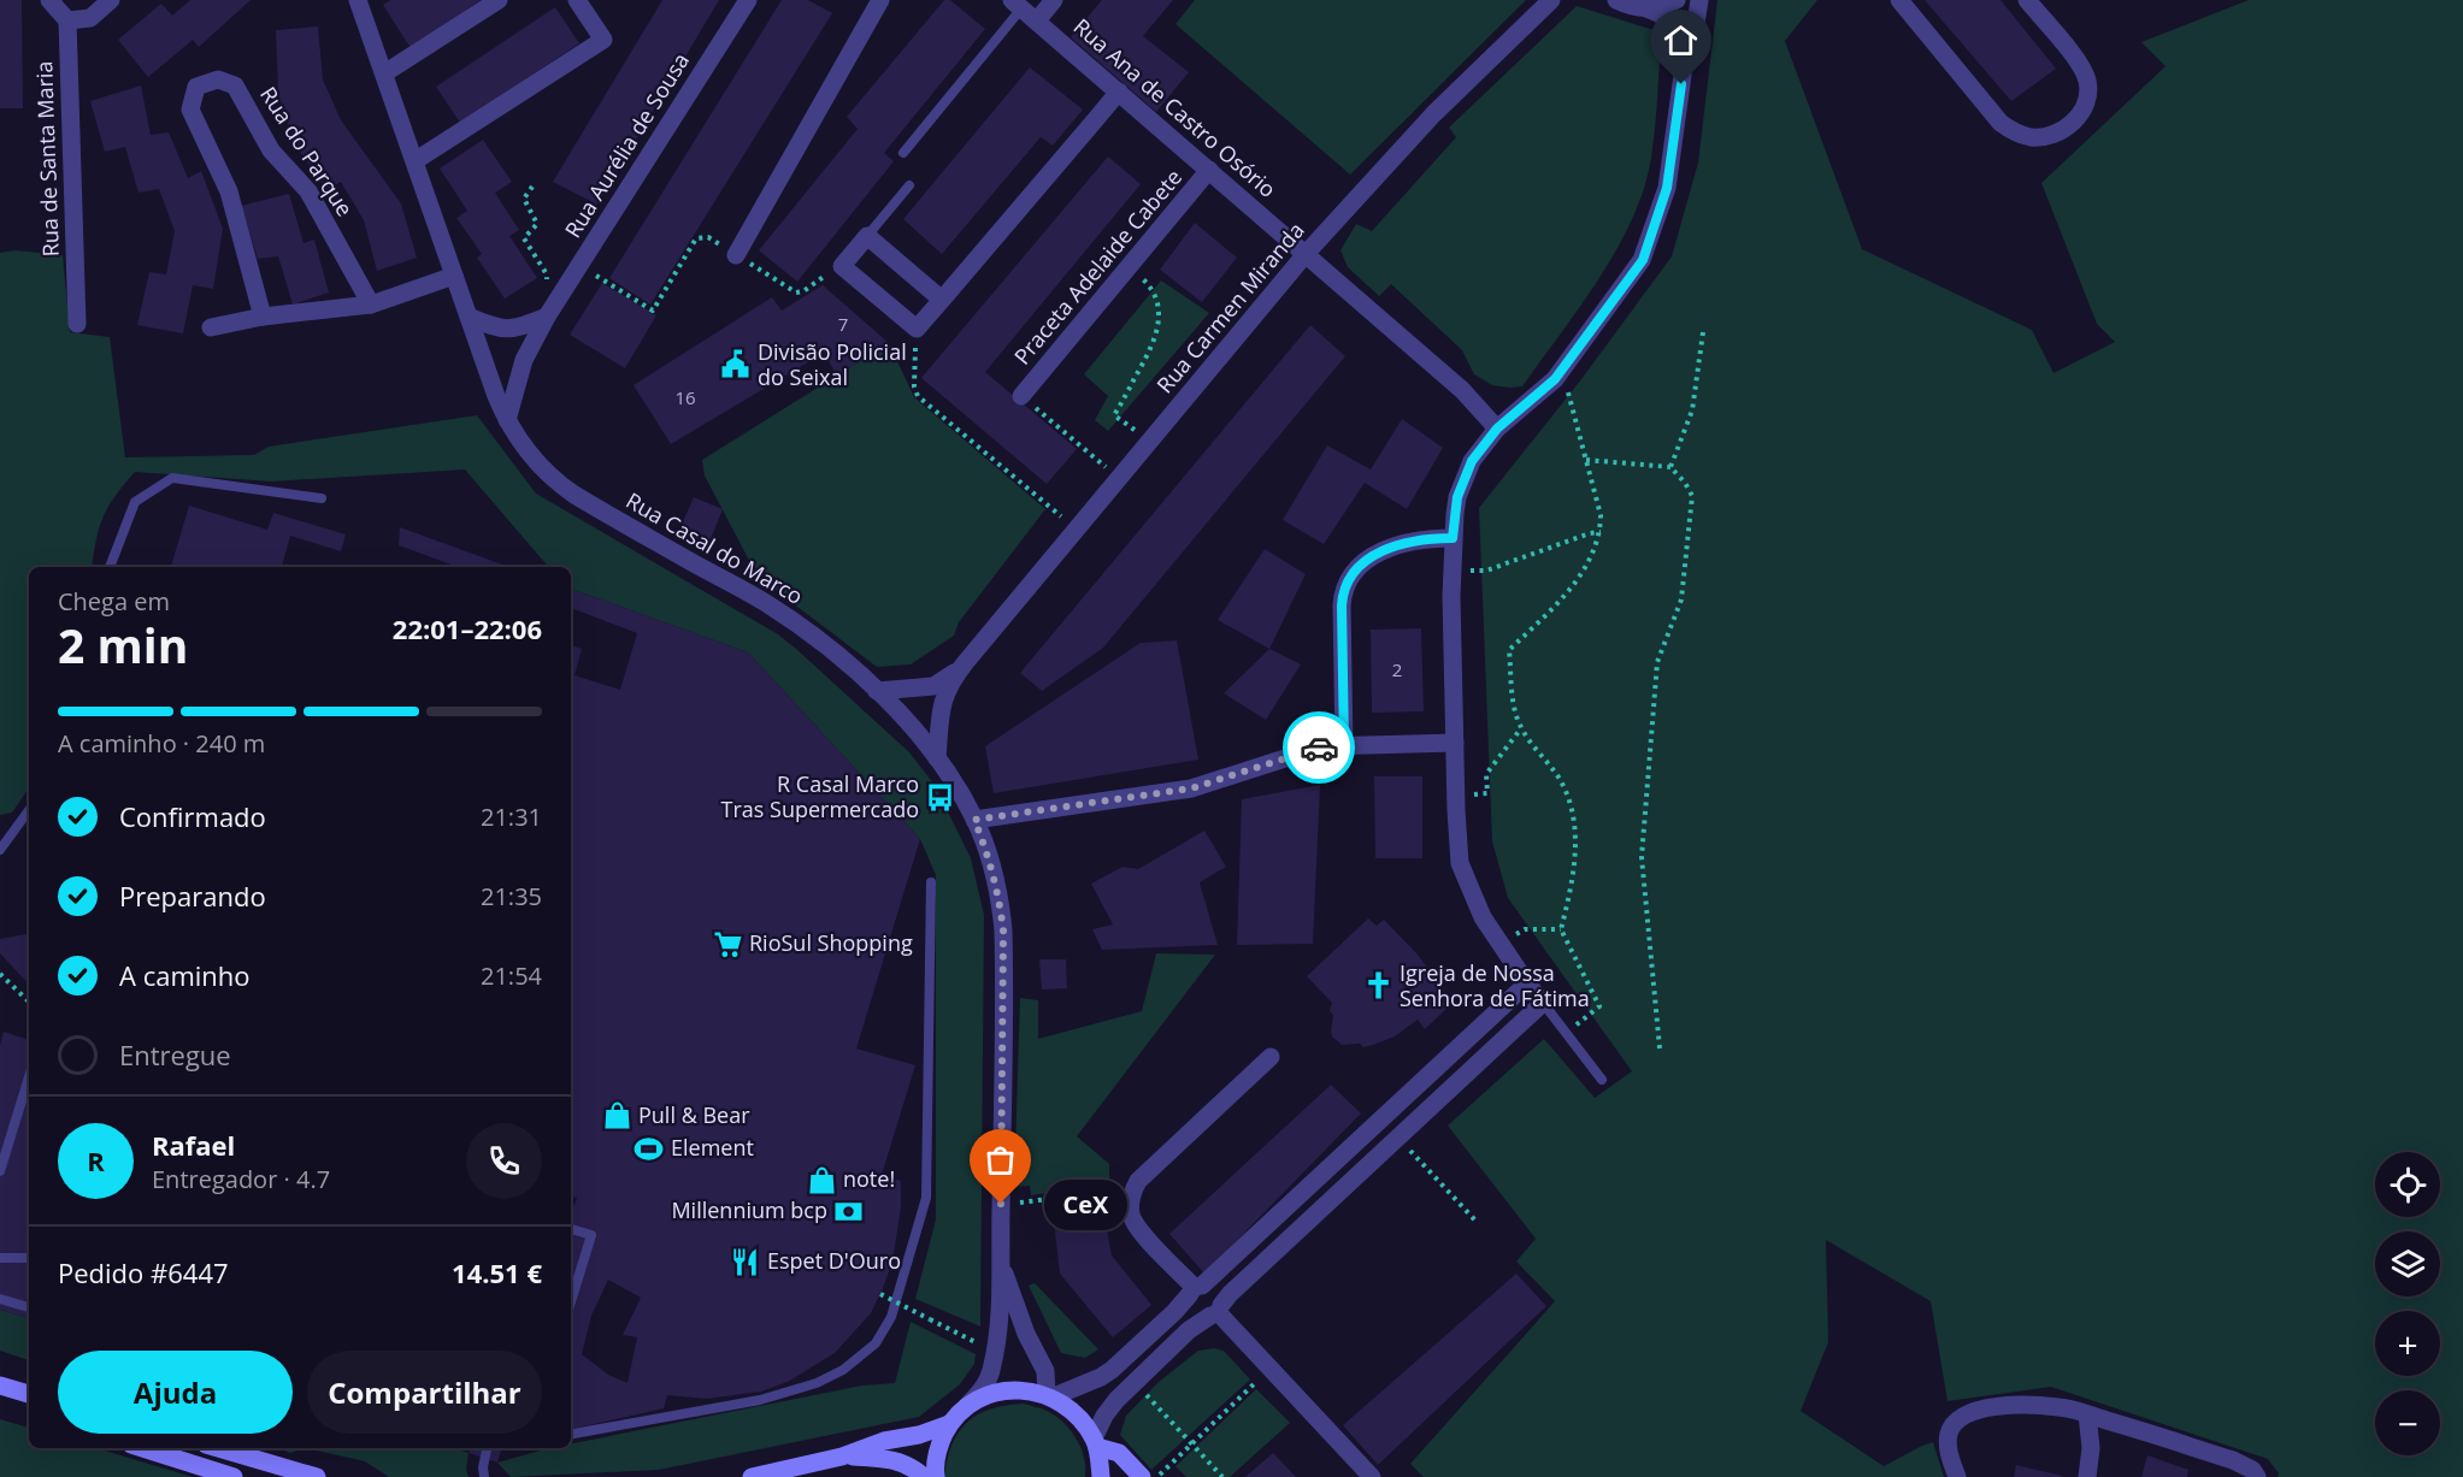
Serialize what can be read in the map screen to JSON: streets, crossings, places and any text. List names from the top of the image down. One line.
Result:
{"streets":{"street":["Rua Ana de Castro Osório","Rua Aurélia de Sousa","Rua do Parque","Rua de Santa Maria","Praceta Adelaide Cabete","Rua Carmen Miranda","Rua Casal do Marco"]},"crossings":[["Rua Ana de Castro Osório","Praceta Adelaide Cabete"],["Rua Ana de Castro Osório","Rua Carmen Miranda"],["Rua Aurélia de Sousa","Rua Casal do Marco"],["Praceta Adelaide Cabete","Rua Carmen Miranda"],["Rua Carmen Miranda","Rua Casal do Marco"]],"places":{"public building":["Divisão Policial do Seixal"],"bus stop":["R Casal Marco Tras Supermercado"],"supermarket":["RioSul Shopping"],"church":["Igreja de Nossa Senhora de Fátima"],"shop":["Pull & Bear","note!"],"sports":["Element"],"other":["CeX"],"bank":["Millennium bcp"],"restaurant":["Espet D'Ouro"]},"house_numbers":["7","16","2"],"page":{"heading":["2 min","Chega em","22:01–22:06"],"panel":["Rafael","Entregador · 4.7","Pedido #6447","14.51 €"],"bar":"A caminho · 240 m","list":[["Confirmado","21:31"],["Preparando","21:35"],["A caminho","21:54"],"Entregue"],"round":"R","map_buttons":["+","−"],"bubble":"CeX","buttons":["Ajuda","Compartilhar"]}}
